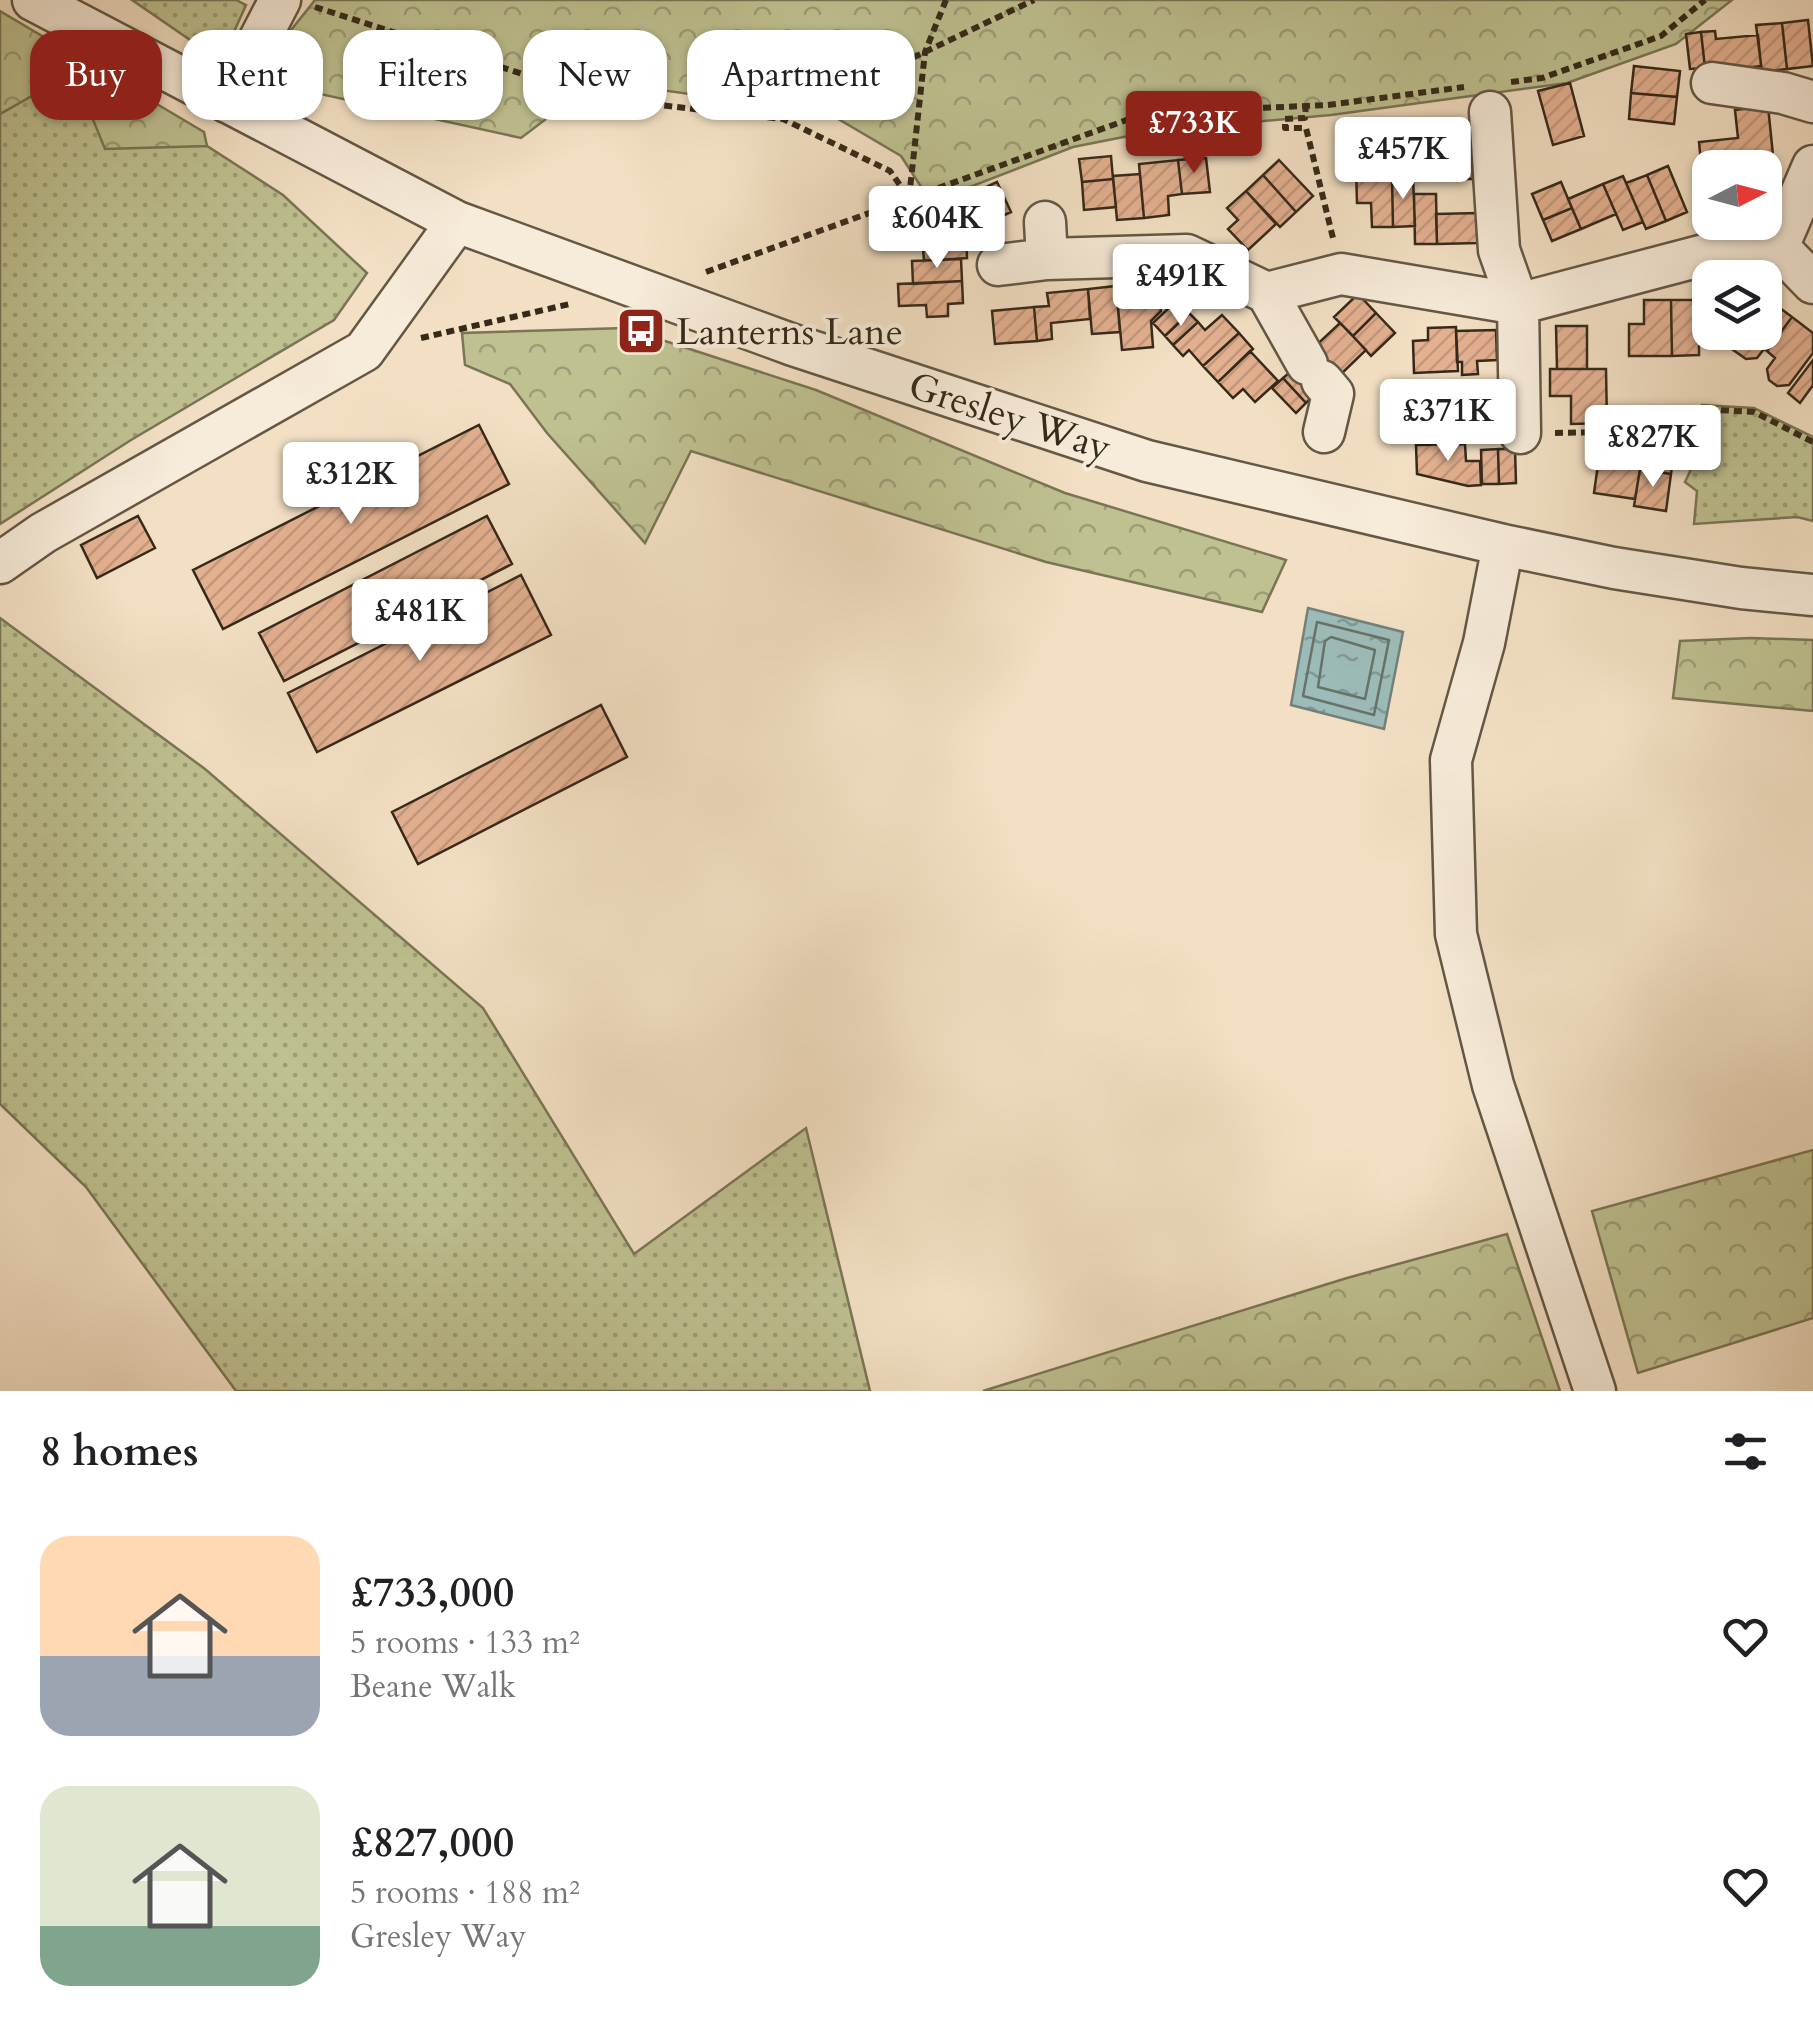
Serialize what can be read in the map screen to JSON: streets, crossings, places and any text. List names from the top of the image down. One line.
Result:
{"streets":{"street":["Gresley Way"]},"places":{"bus stop":["Lanterns Lane"]},"north":"right","page":{"chip":["Buy","Rent","Filters","New","Apartment"],"price":["£733K","£457K","£604K","£491K","£371K","£827K","£312K","£481K"],"heading":"8 homes","list":[{"name":"£733,000","note":"5 rooms · 133 m² · Beane Walk"},{"name":"£827,000","note":"5 rooms · 188 m² · Gresley Way"}]}}
